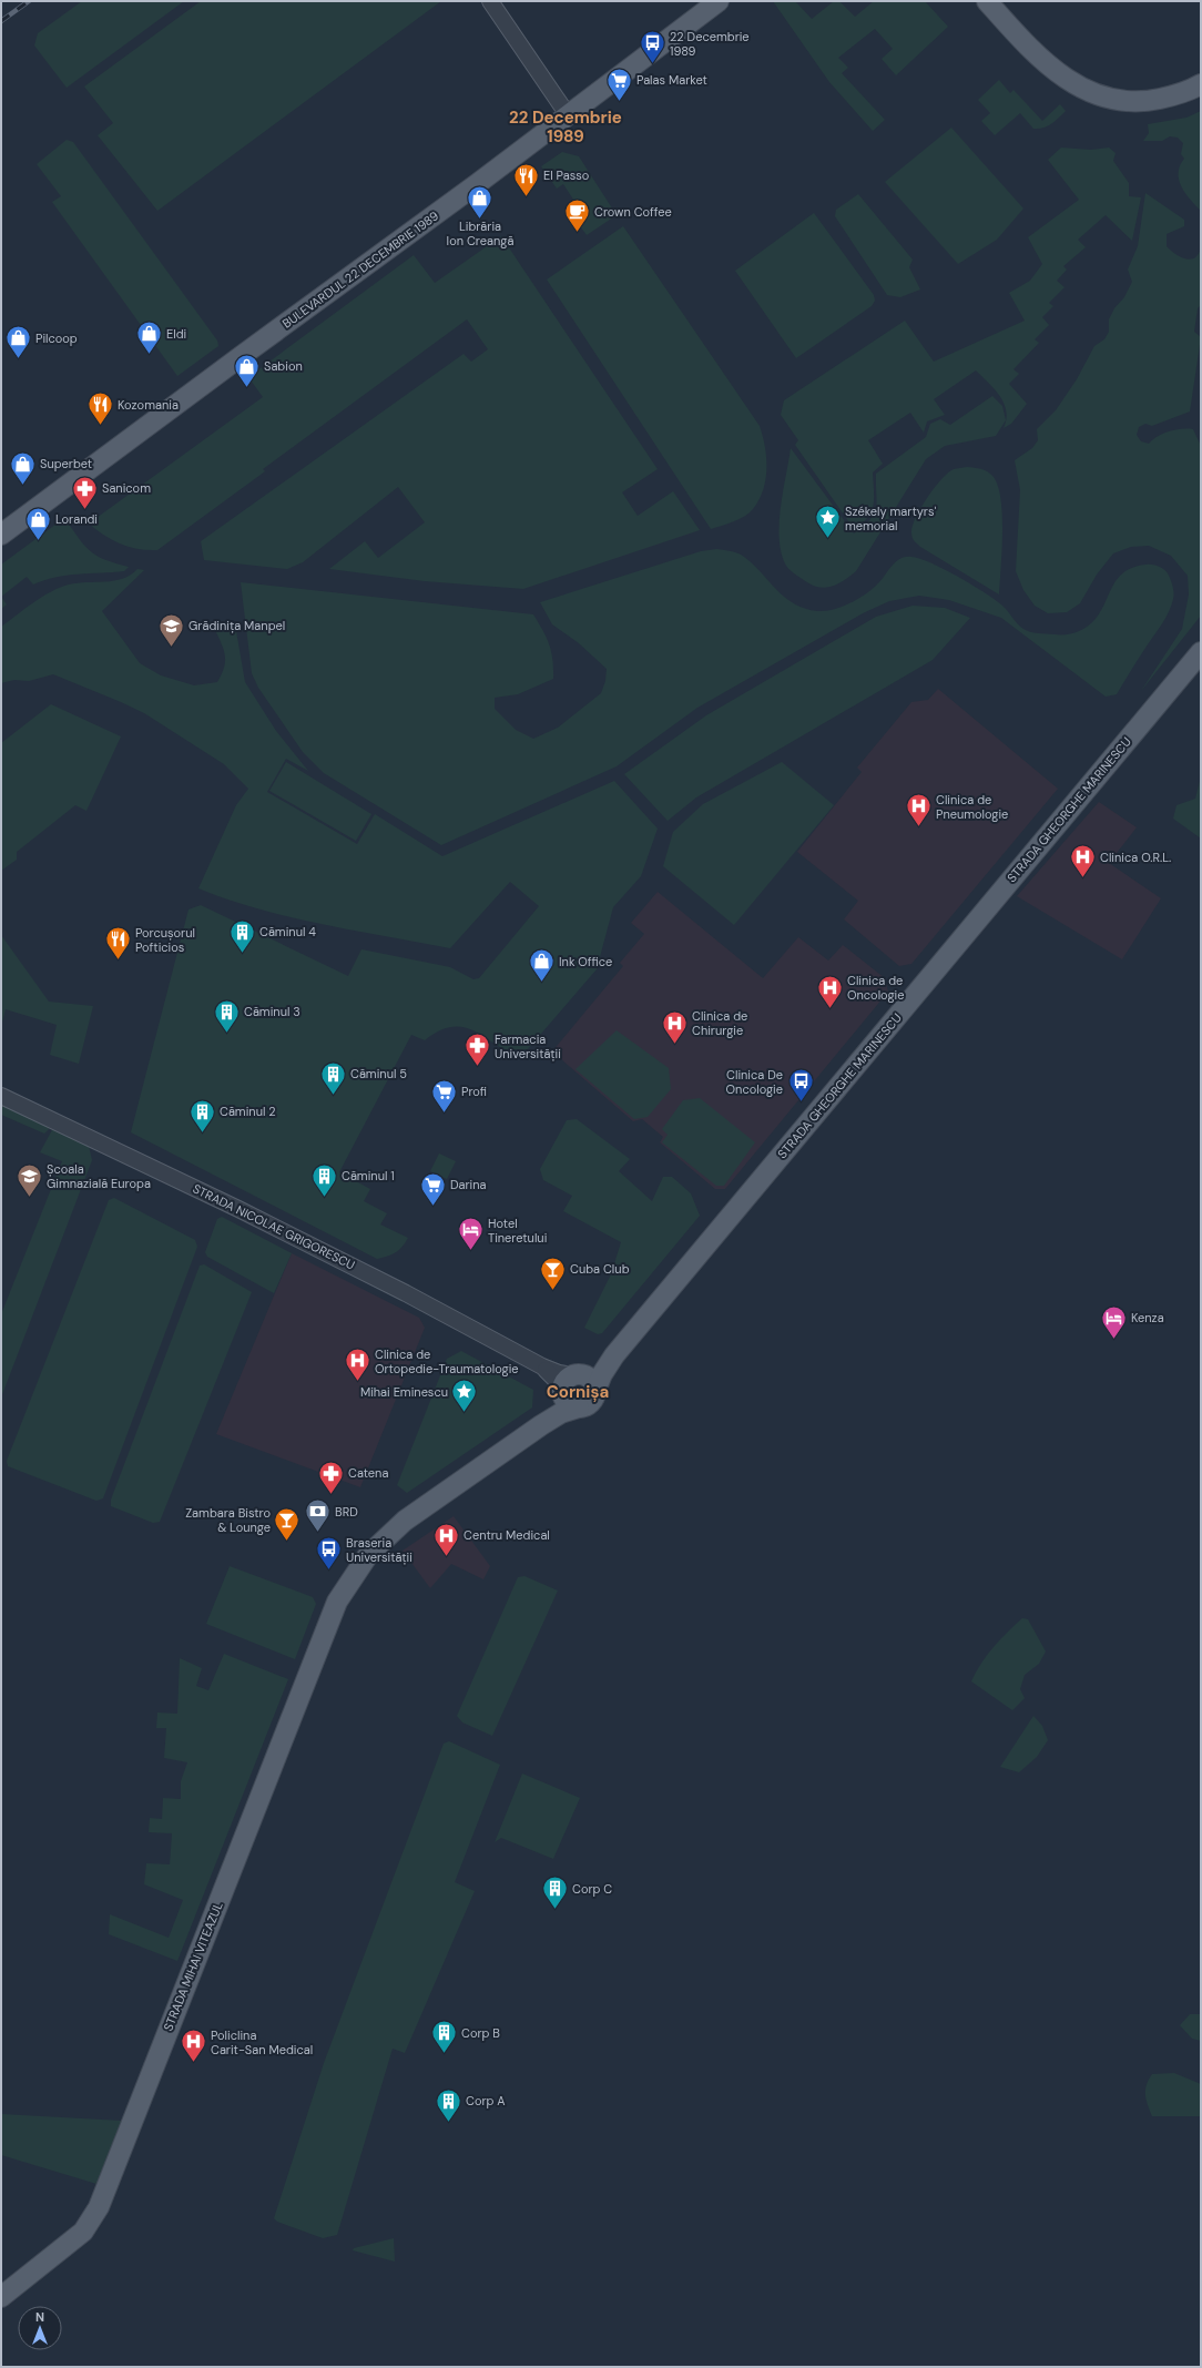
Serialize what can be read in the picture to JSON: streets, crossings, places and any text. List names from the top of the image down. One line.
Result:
{"streets":{"main road":["BULEVARDUL 22 DECEMBRIE 1989","STRADA GHEORGHE MARINESCU","STRADA MIHAI VITEAZUL"],"street":["STRADA NICOLAE GRIGORESCU"]},"crossings":[["STRADA GHEORGHE MARINESCU","STRADA NICOLAE GRIGORESCU"]],"districts":["22 Decembrie 1989","Cornișa"],"places":{"bus stop":["22 Decembrie 1989","Clinica De Oncologie","Braseria Universității"],"supermarket":["Palas Market","Profi","Darina"],"restaurant":["El Passo","Kozomania","Porcușorul Pofticios"],"shop":["Librăria Ion Creangă","Eldi","Pilcoop","Sabion","Superbet","Lorandi","Ink Office"],"cafe":["Crown Coffee"],"pharmacy":["Sanicom","Farmacia Universității","Catena"],"place":["Székely martyrs' memorial","Mihai Eminescu"],"school or university":["Grădinița Manpel","Școala Gimnazială Europa"],"hospital":["Clinica de Pneumologie","Clinica O.R.L.","Clinica de Oncologie","Clinica de Chirurgie","Clinica de Ortopedie-Traumatologie","Centru Medical","Policlina Carit-San Medical"],"building":["Căminul 4","Căminul 3","Căminul 5","Căminul 2","Căminul 1","Corp C","Corp B","Corp A"],"hotel":["Hotel Tineretului","Kenza"],"bar":["Cuba Club","Zambara Bistro & Lounge"],"bank":["BRD"]},"north":"top"}
